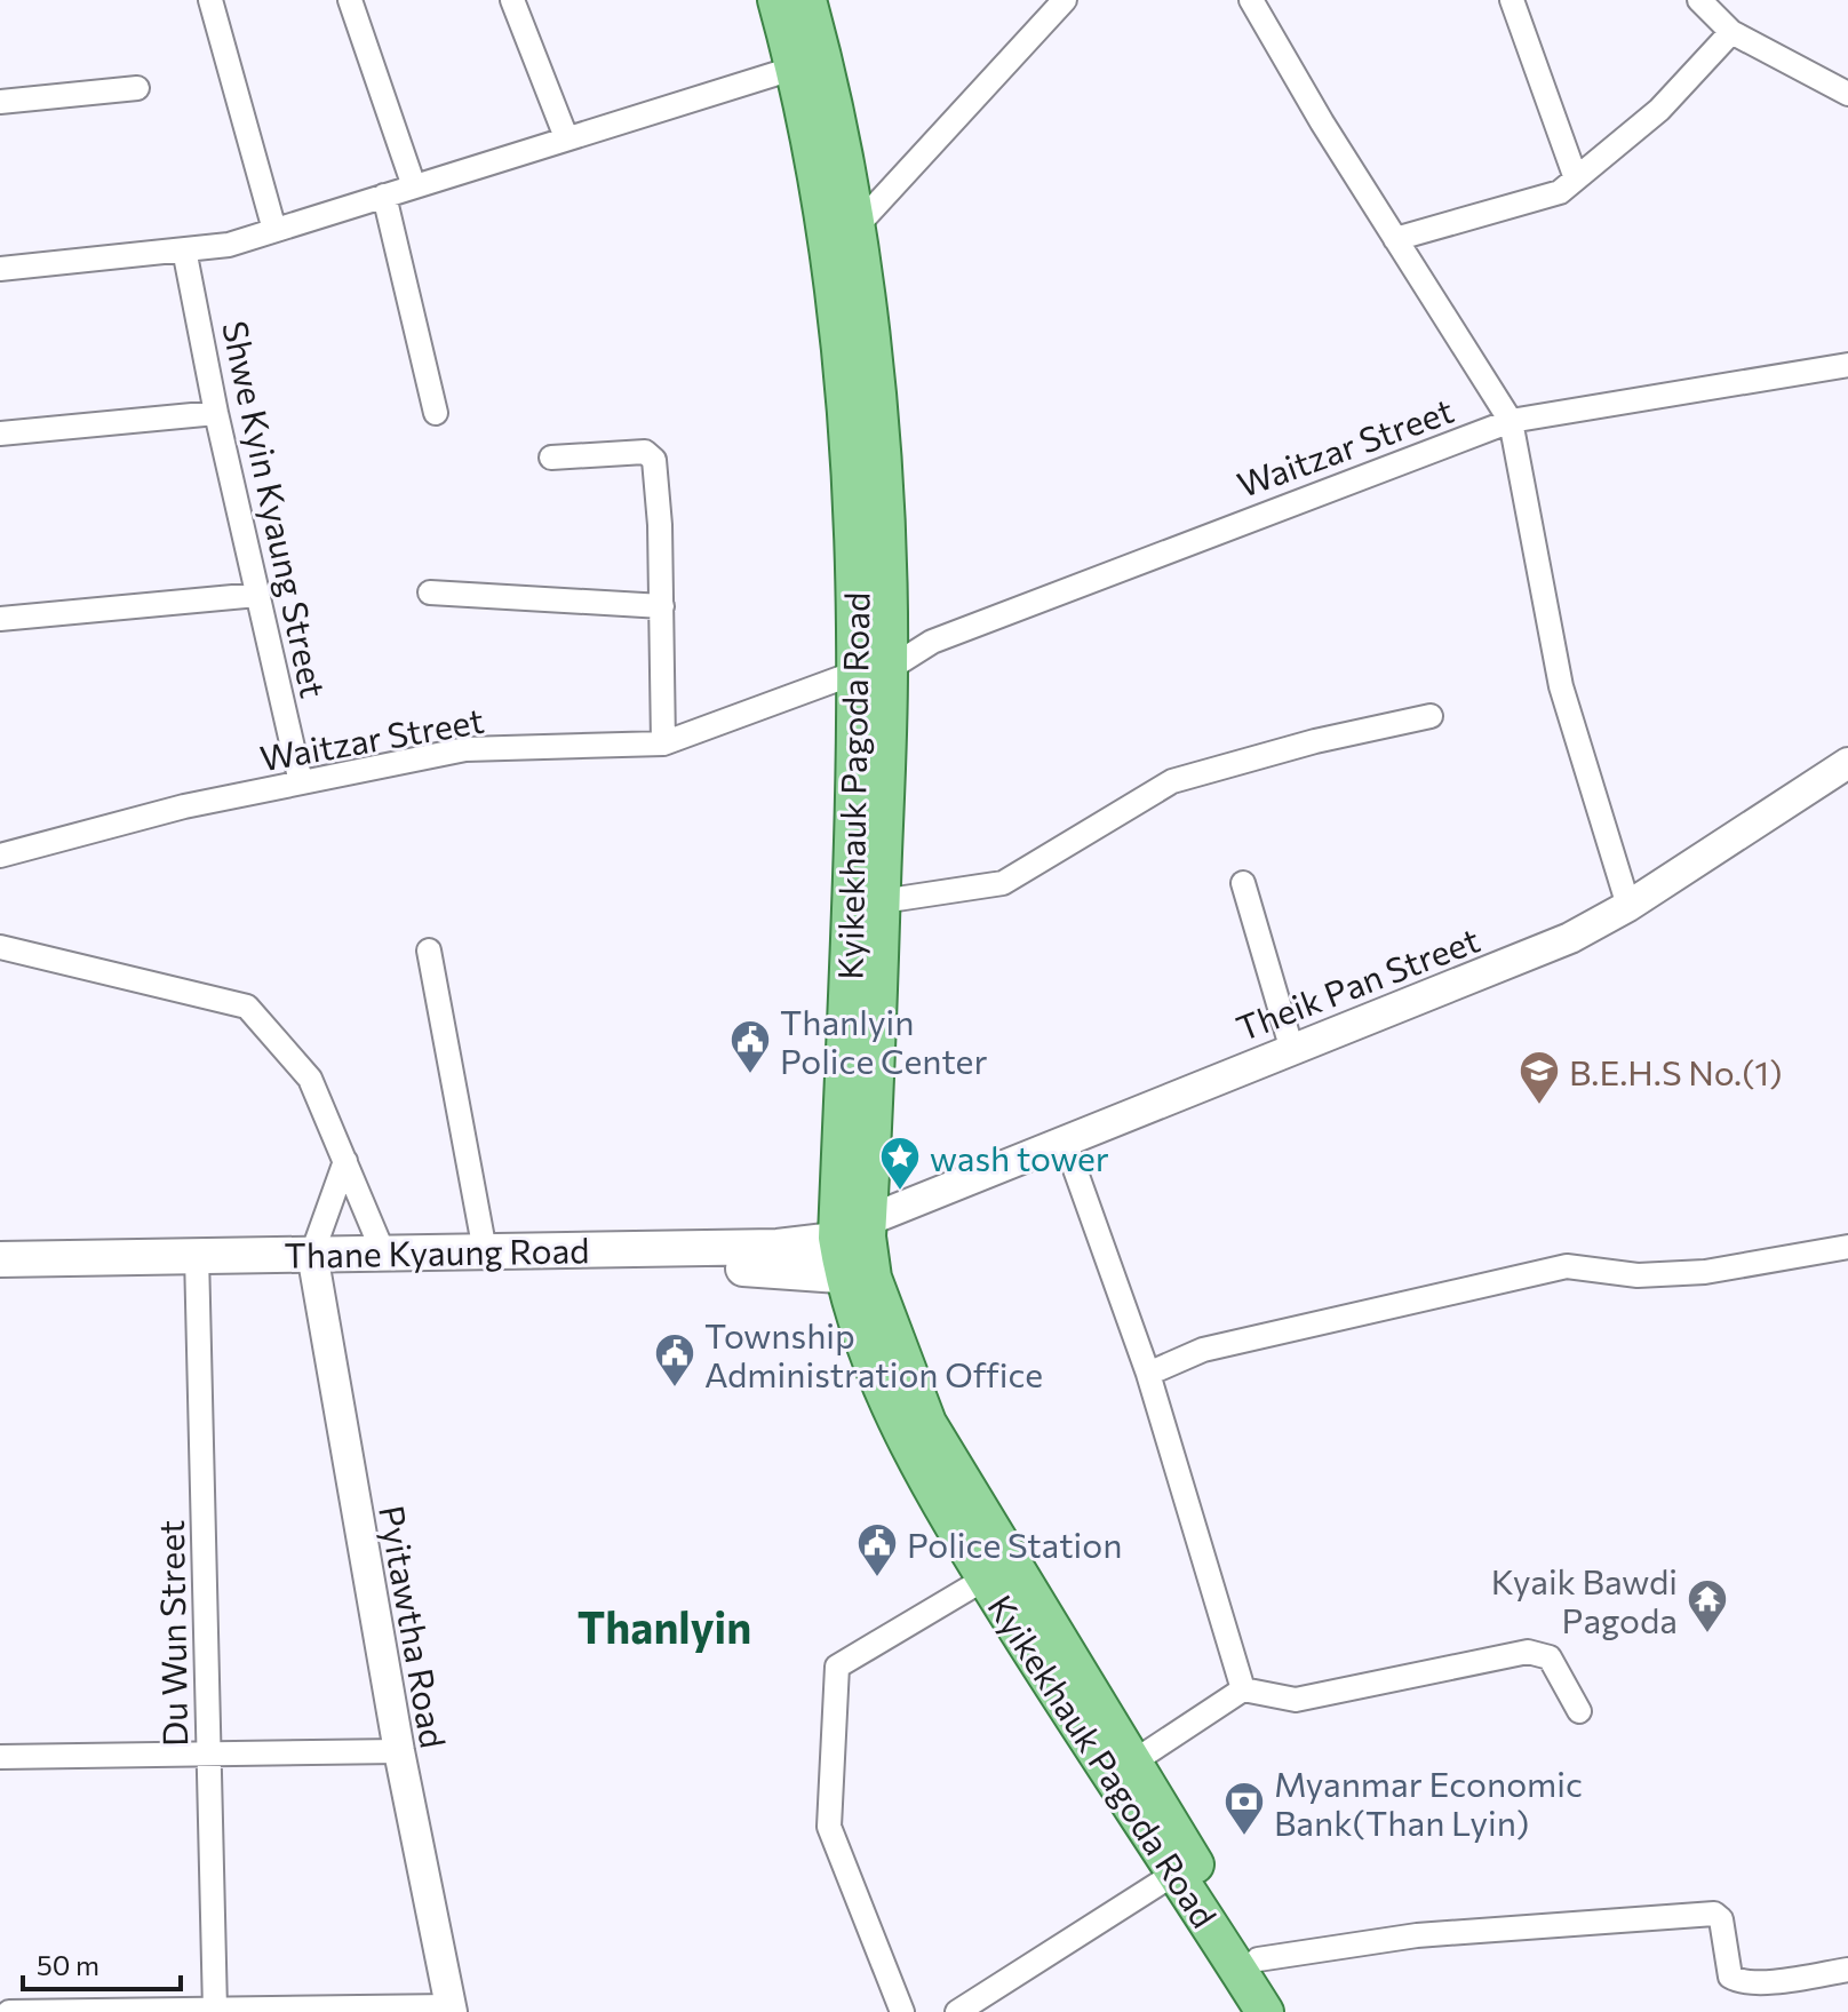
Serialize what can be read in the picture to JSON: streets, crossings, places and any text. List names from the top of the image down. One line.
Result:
{"streets":{"main road":["Kyikekhauk Pagoda Road","Thane Kyaung Road"],"street":["Waitzar Street","Shwe Kyin Kyaung Street","Theik Pan Street","Pyitawtha Road","Du Wun Street"]},"crossings":[["Waitzar Street","Shwe Kyin Kyaung Street"],["Waitzar Street","Kyikekhauk Pagoda Road"],["Kyikekhauk Pagoda Road","Theik Pan Street"],["Kyikekhauk Pagoda Road","Thane Kyaung Road"],["Theik Pan Street","Thane Kyaung Road"],["Thane Kyaung Road","Pyitawtha Road"],["Thane Kyaung Road","Du Wun Street"]],"districts":["Thanlyin"],"places":{"public building":["Thanlyin Police Center","Township Administration Office","Police Station"],"school or university":["B.E.H.S No.(1)"],"place":["wash tower"],"temple":["Kyaik Bawdi Pagoda"],"bank":["Myanmar Economic Bank(Than Lyin)"]},"scale_bar":"50 m"}
